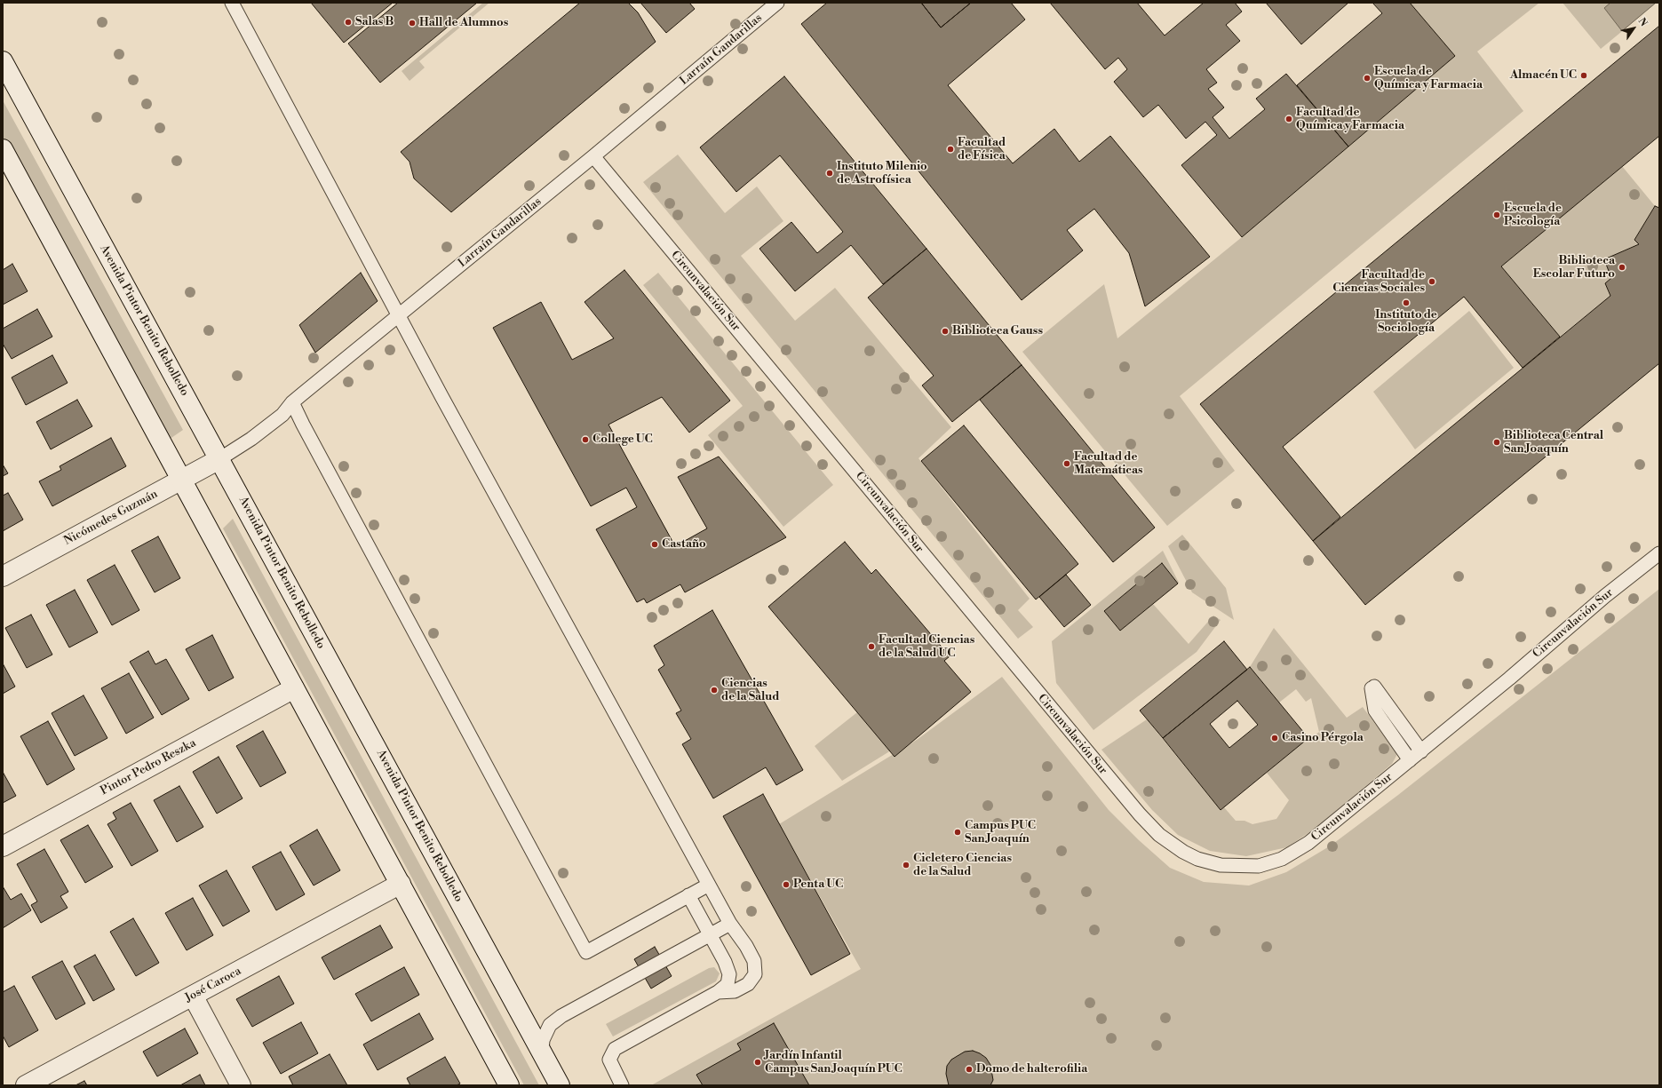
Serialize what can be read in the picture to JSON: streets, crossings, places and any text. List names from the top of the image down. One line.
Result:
{"streets":{"street":["Avenida Pintor Benito Rebolledo","Nicómedes Guzmán","Pintor Pedro Reszka","José Caroca"],"lane":["Larraín Gandarillas","Circunvalación Sur"]},"crossings":[["Larraín Gandarillas","Circunvalación Sur"],["Larraín Gandarillas","Avenida Pintor Benito Rebolledo"],["Larraín Gandarillas","Nicómedes Guzmán"],["Avenida Pintor Benito Rebolledo","Nicómedes Guzmán"]],"places":["Salas B","Hall de Alumnos","Almacén UC","Escuela de Química y Farmacia","Facultad de Química y Farmacia","Facultad de Física","Instituto Milenio de Astrofísica","Escuela de Psicología","Biblioteca Escolar Futuro","Facultad de Ciencias Sociales","Instituto de Sociología","Biblioteca Gauss","College UC","Biblioteca Central San Joaquín","Facultad de Matemáticas","Castaño","Facultad Ciencias de la Salud UC","Ciencias de la Salud","Casino Pérgola","Campus PUC San Joaquín","Cicletero Ciencias de la Salud","Penta UC","Jardín Infantil Campus San Joaquín PUC","Domo de halterofilia"],"north":"top right"}
